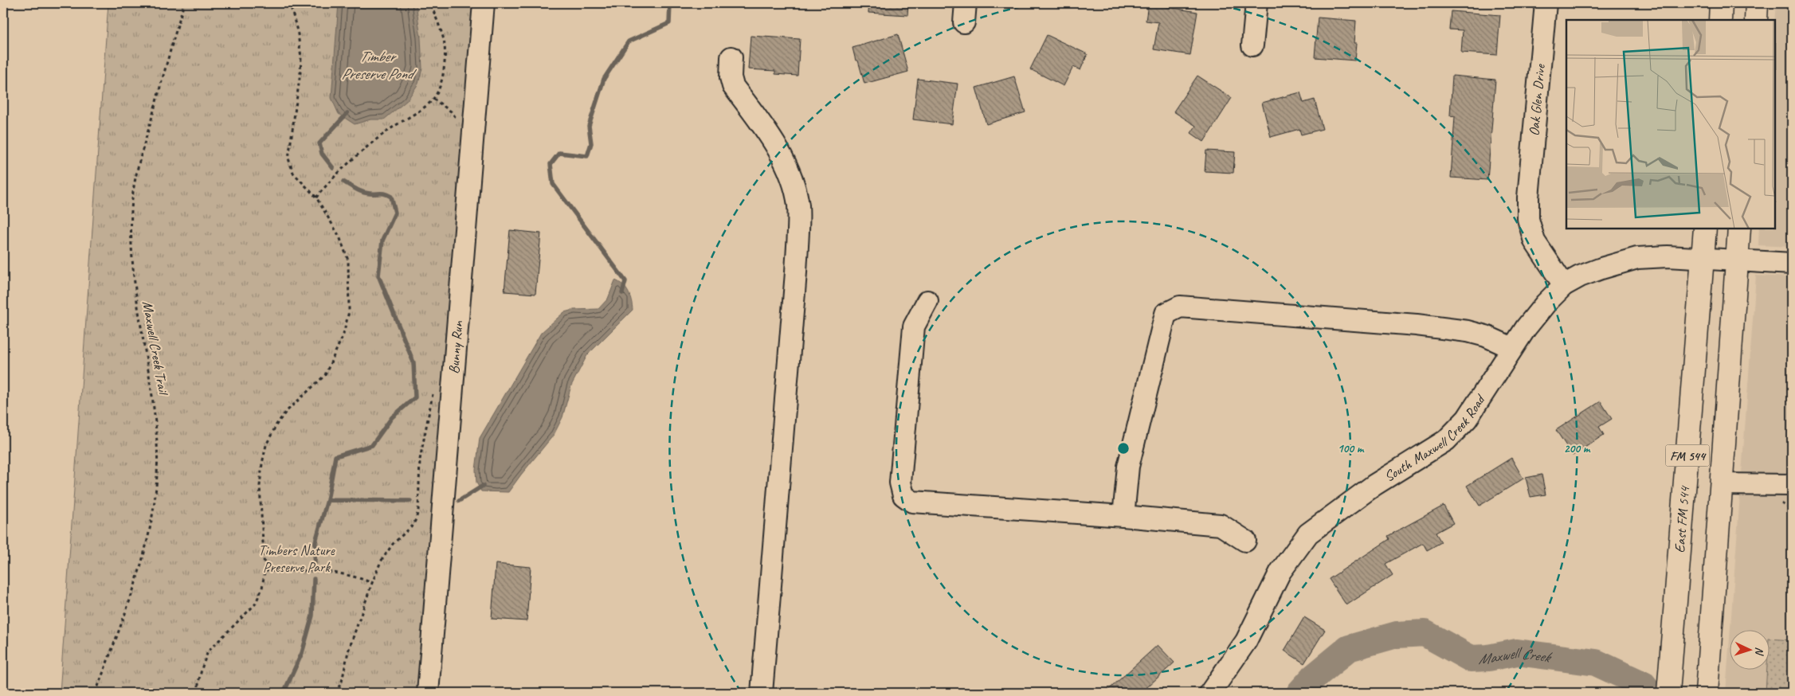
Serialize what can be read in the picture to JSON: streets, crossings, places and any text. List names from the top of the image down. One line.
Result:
{"streets":{"main road":["FM 544","East FM 544"],"street":["Oak Glen Drive","Bunny Run","South Maxwell Creek Road"],"path":["Maxwell Creek Trail"]},"crossings":[["Oak Glen Drive","South Maxwell Creek Road"],["South Maxwell Creek Road","FM 544"],["South Maxwell Creek Road","East FM 544"]],"water":["Timber Preserve Pond","Maxwell Creek"],"parks":["Timbers Nature Preserve Park"],"north":"right","rings":["100 m","200 m"]}
